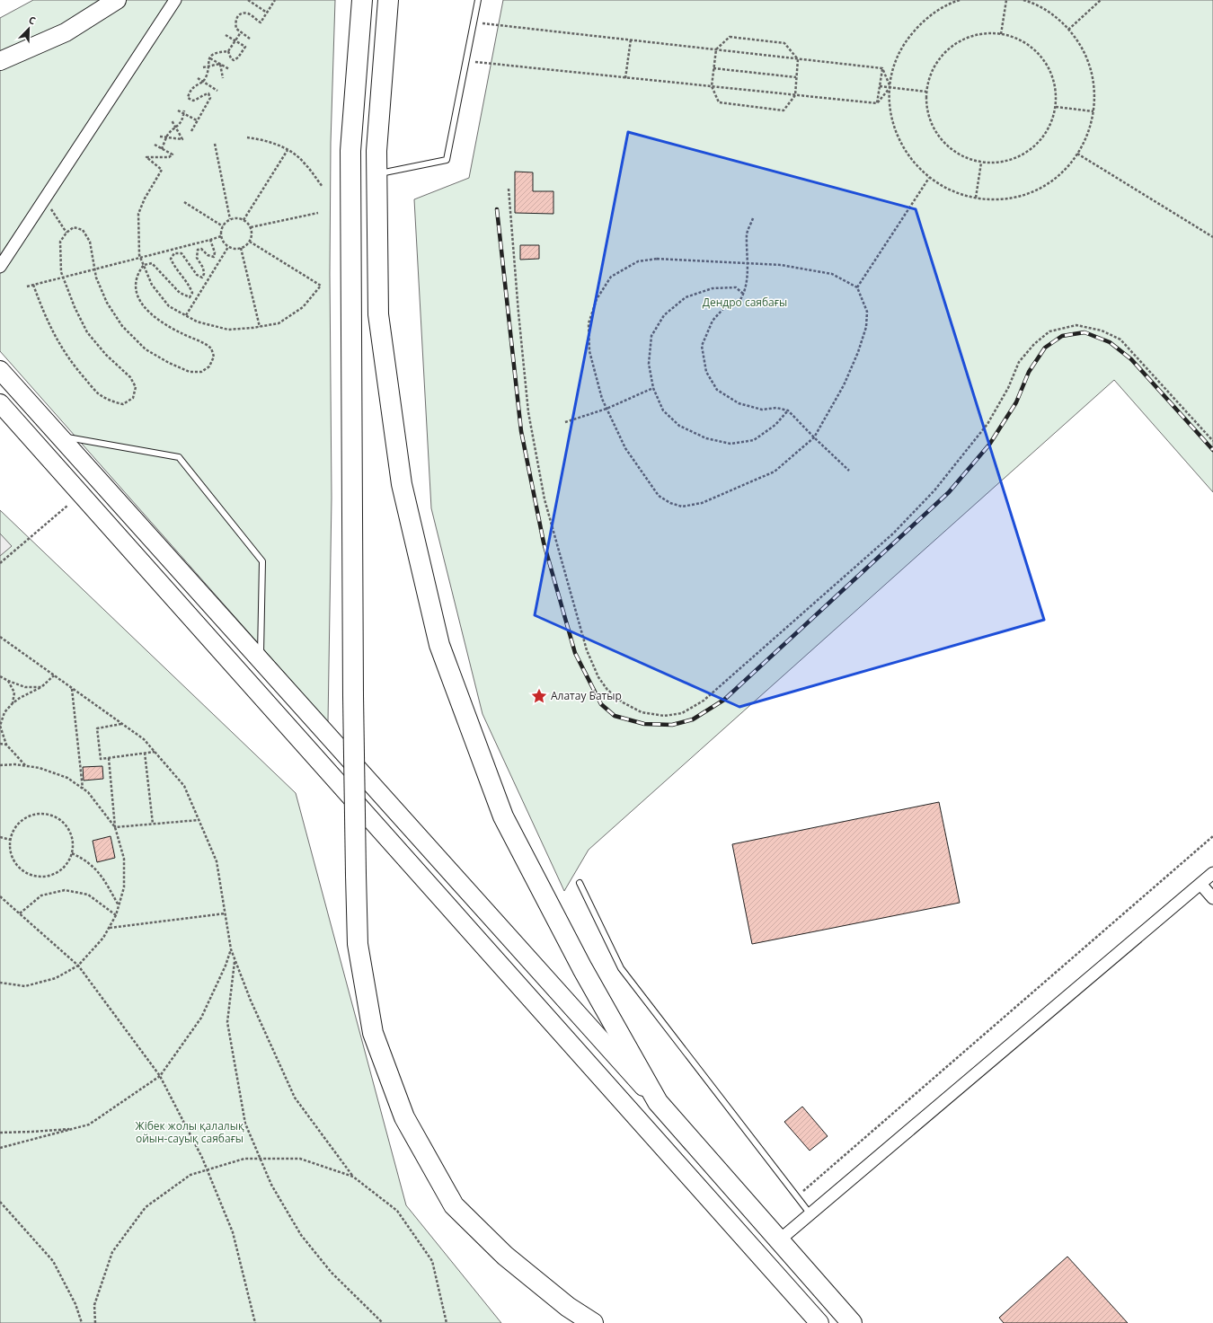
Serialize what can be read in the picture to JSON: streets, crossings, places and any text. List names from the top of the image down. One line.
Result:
{"parks":["Дендро саябағы","Жібек жолы қалалық ойын-сауық саябағы"],"places":{"place":["Алатау Батыр"]},"north":"top right"}
